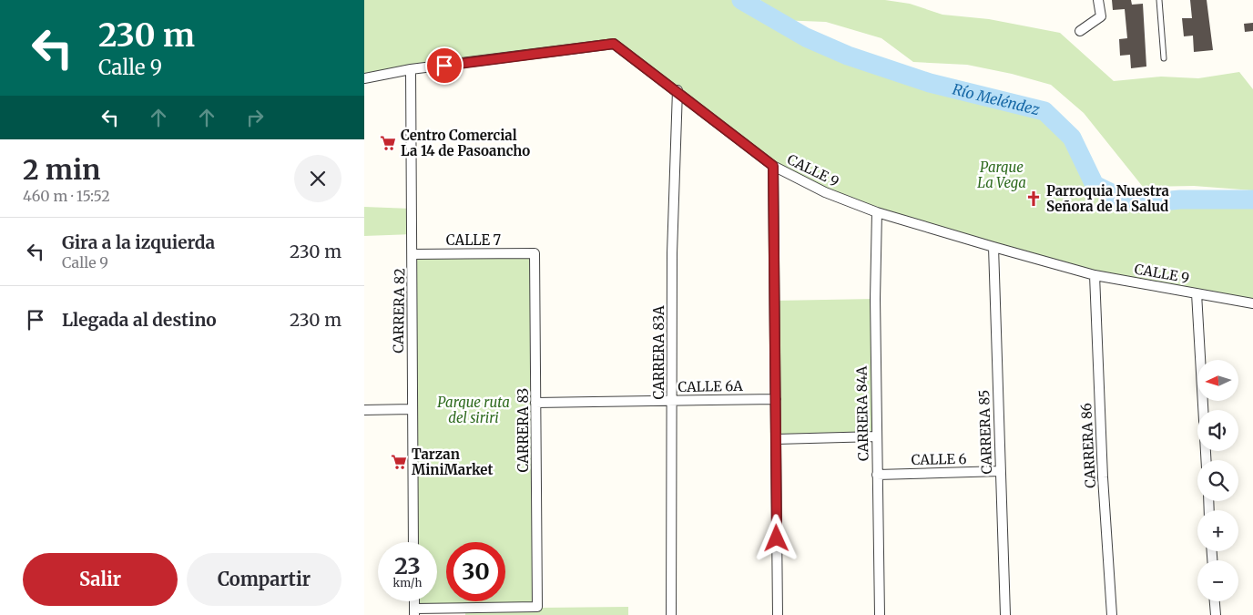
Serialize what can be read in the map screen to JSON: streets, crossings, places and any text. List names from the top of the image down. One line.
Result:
{"streets":{"street":["CALLE 9","CALLE 7","CARRERA 82","CARRERA 83A","CALLE 6A","CARRERA 84A","CARRERA 83","CARRERA 85","CARRERA 86","CALLE 6"]},"crossings":[["CALLE 9","CARRERA 82"],["CALLE 9","CARRERA 83A"],["CALLE 9","CARRERA 84A"],["CALLE 9","CARRERA 85"],["CALLE 9","CARRERA 86"],["CALLE 7","CARRERA 82"],["CALLE 7","CARRERA 83"],["CARRERA 83A","CALLE 6A"],["CALLE 6A","CARRERA 83"],["CARRERA 84A","CALLE 6"],["CARRERA 85","CALLE 6"]],"water":["Río Meléndez"],"parks":["Parque La Vega","Parque ruta del siriri"],"places":{"supermarket":["Centro Comercial La 14 de Pasoancho","Tarzan MiniMarket"],"church":["Parroquia Nuestra Señora de la Salud"]},"north":"left","page":{"turn":["230 m","Calle 9"],"heading":["2 min","460 m · 15:52"],"list":[{"name":"Gira a la izquierda","note":"Calle 9","value":"230 m"},{"name":"Llegada al destino","value":"230 m"}],"map_buttons":["+","−"],"speed":"23 km/h","limit":"30","buttons":["Salir","Compartir"]}}
